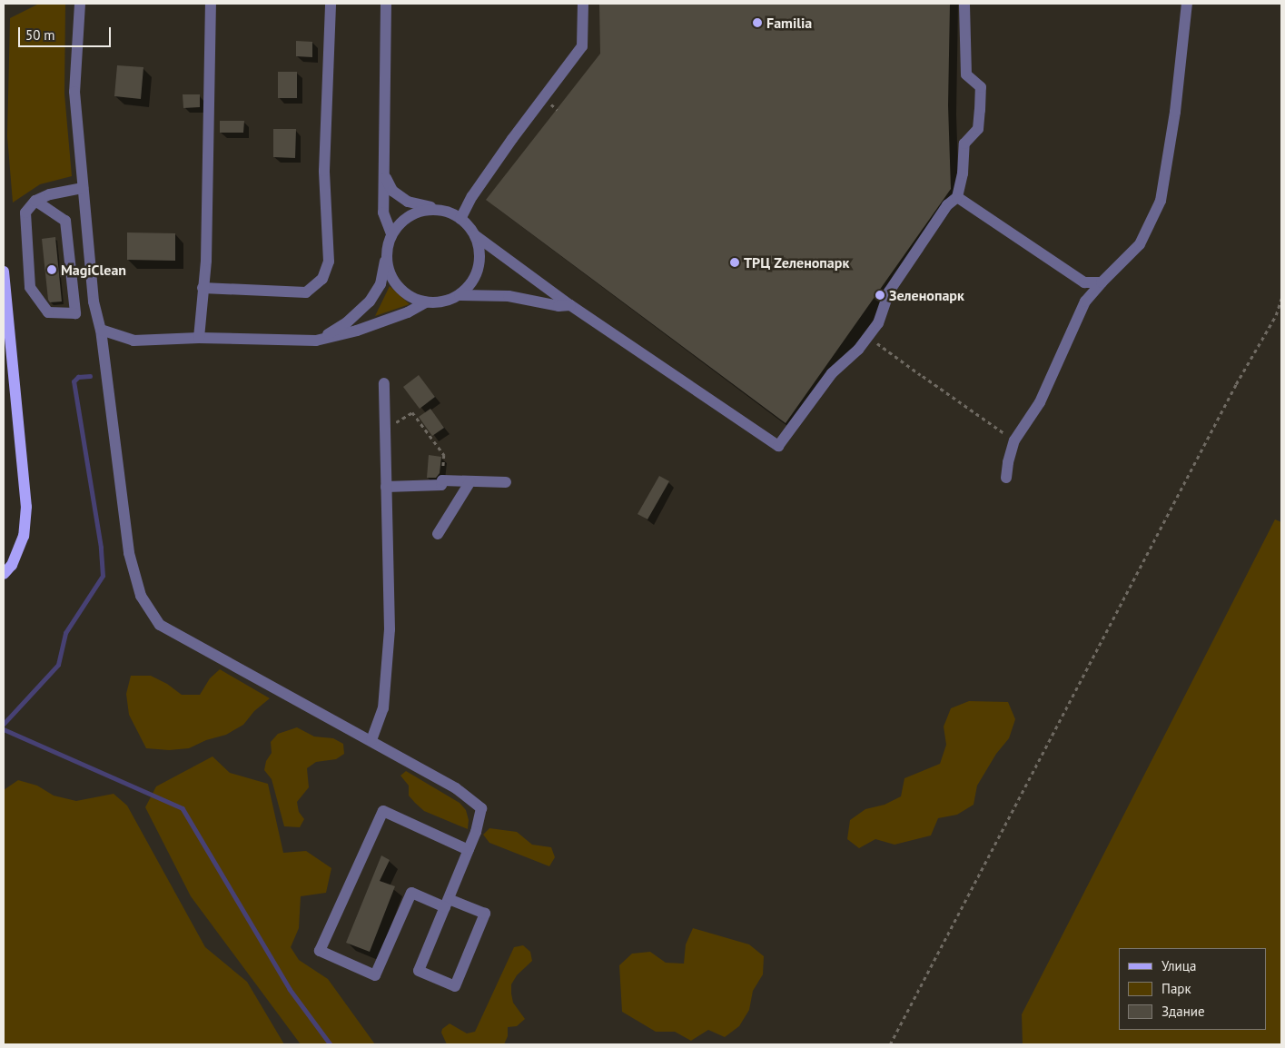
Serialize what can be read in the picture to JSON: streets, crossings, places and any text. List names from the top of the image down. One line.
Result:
{"places":["Familia","ТРЦ Zеленопарк","MagiClean","Зеленопарк"],"legend":["Улица","Парк","Здание"],"scale_bar":"50 m"}
